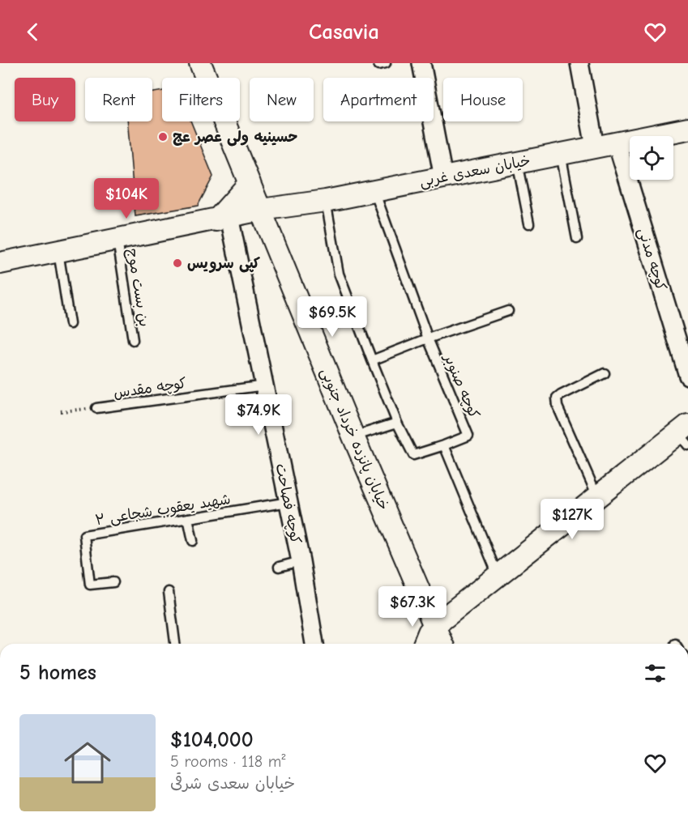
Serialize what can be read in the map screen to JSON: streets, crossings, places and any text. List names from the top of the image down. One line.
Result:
{"streets":{"street":["خیابان سعدی غربی","کوچه مدنی","خیابان پانزده خرداد جنوبی","کوچه فصاحت"],"lane":["بن بست موج","کوچه صنوبر","کوچه مقدس","شهید یعقوب شجاعی ۲"]},"crossings":[["خیابان سعدی غربی","کوچه مدنی"],["خیابان سعدی غربی","بن بست موج"],["خیابان سعدی غربی","کوچه صنوبر"],["خیابان سعدی غربی","خیابان پانزده خرداد جنوبی"],["خیابان سعدی غربی","کوچه فصاحت"],["کوچه مقدس","کوچه فصاحت"],["کوچه فصاحت","شهید یعقوب شجاعی ۲"]],"places":["حسینیه ولی عصر عج","کپی سرویس"],"page":{"header":"Casavia","chip":["Buy","Rent","Filters","New","Apartment","House"],"price":["$104K","$69.5K","$74.9K","$127K","$67.3K"],"heading":"5 homes","list":[{"name":"$104,000","note":"5 rooms · 118 m² · خیابان سعدی شرقی"}]}}
